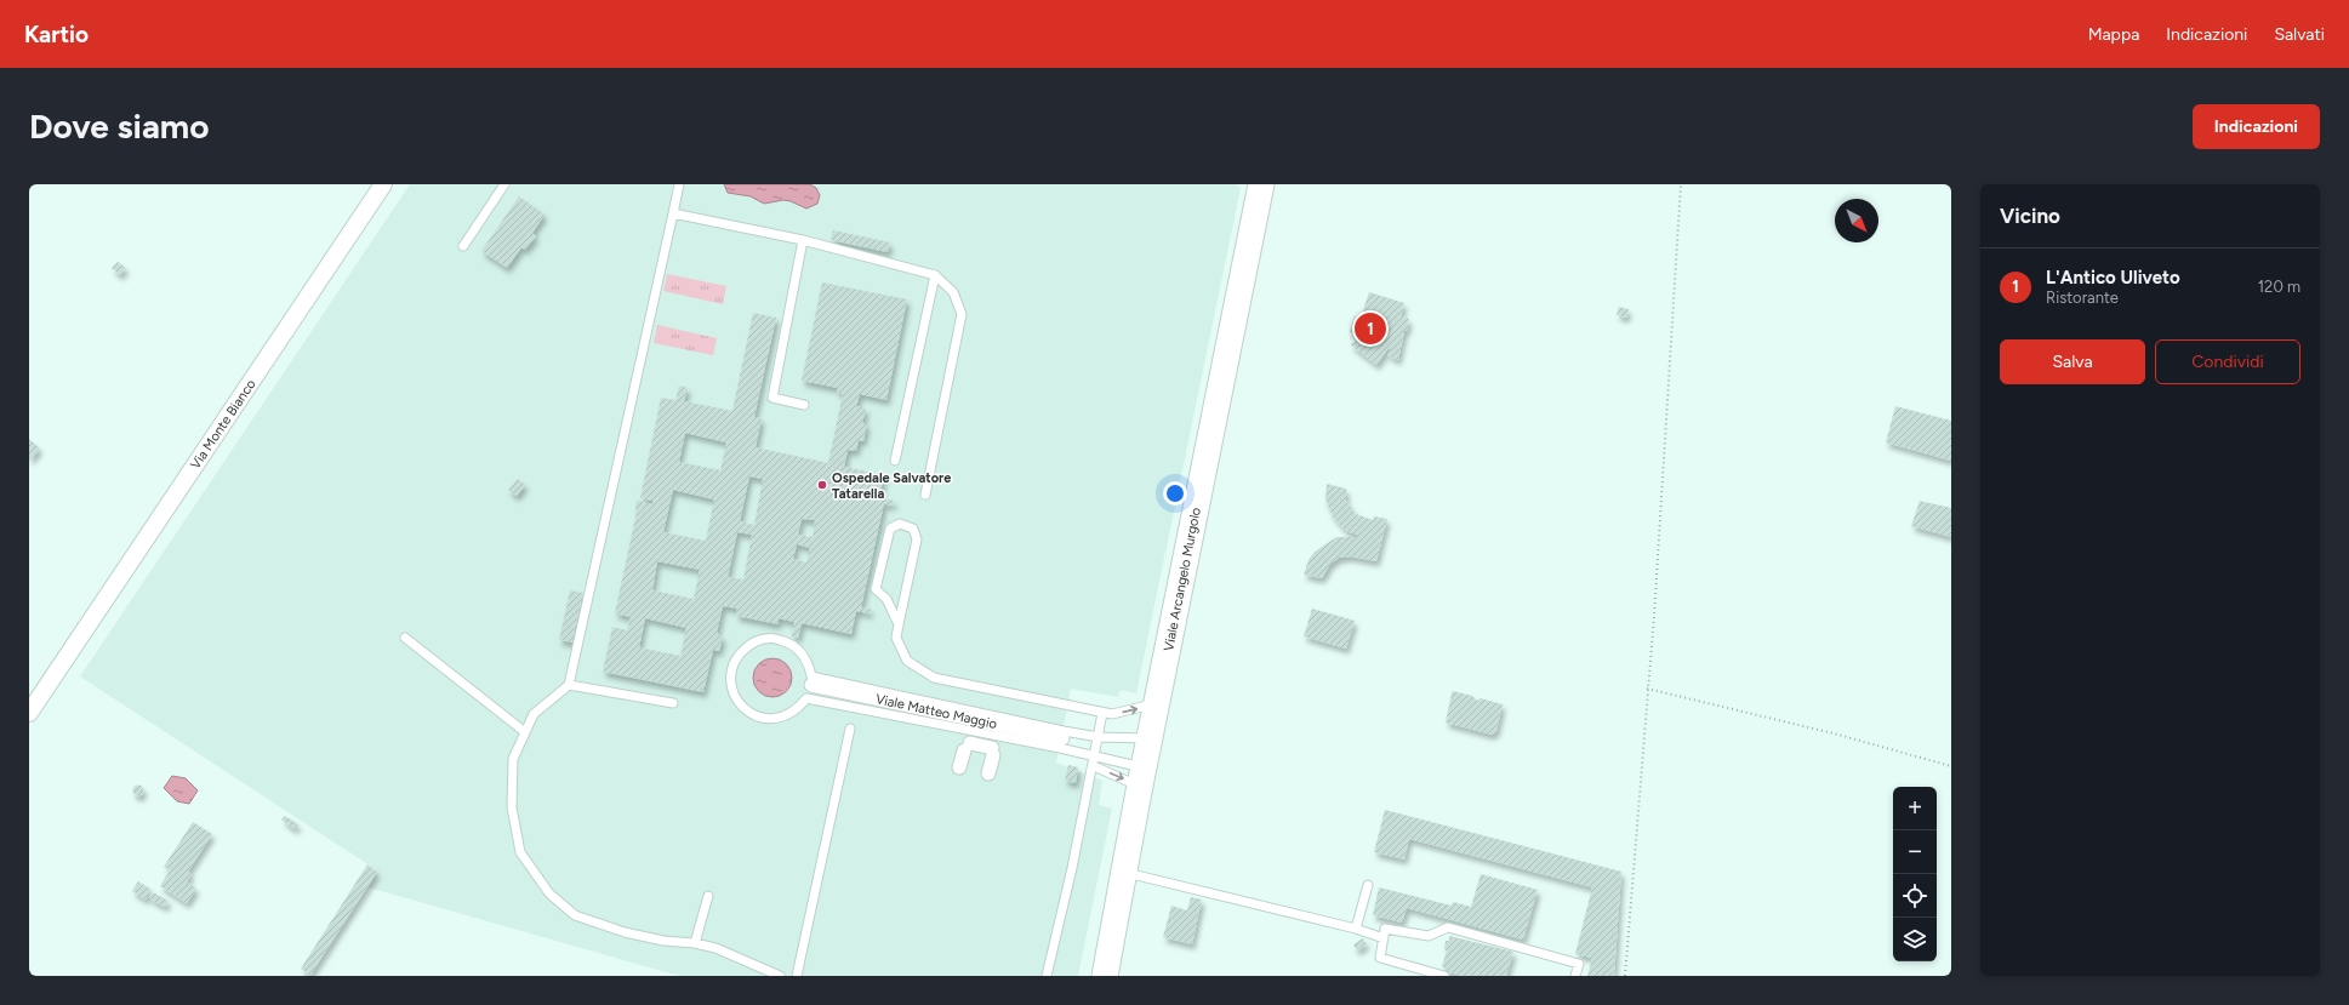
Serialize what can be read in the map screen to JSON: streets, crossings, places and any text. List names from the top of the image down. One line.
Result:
{"streets":{"main road":["Viale Arcangelo Murgolo"],"street":["Via Monte Bianco","Viale Matteo Maggio"]},"places":["Ospedale Salvatore Tatarella"],"north":"bottom right","page":{"header":"Kartio","nav":["Mappa","Indicazioni","Salvati"],"buttons":["Indicazioni",["Salva","Condividi"]],"title":"Dove siamo","heading":"Vicino","list":[{"mark":"1","name":"L'Antico Uliveto","note":"Ristorante","value":"120 m"}],"pins":"1","map_buttons":["+","−"]}}
